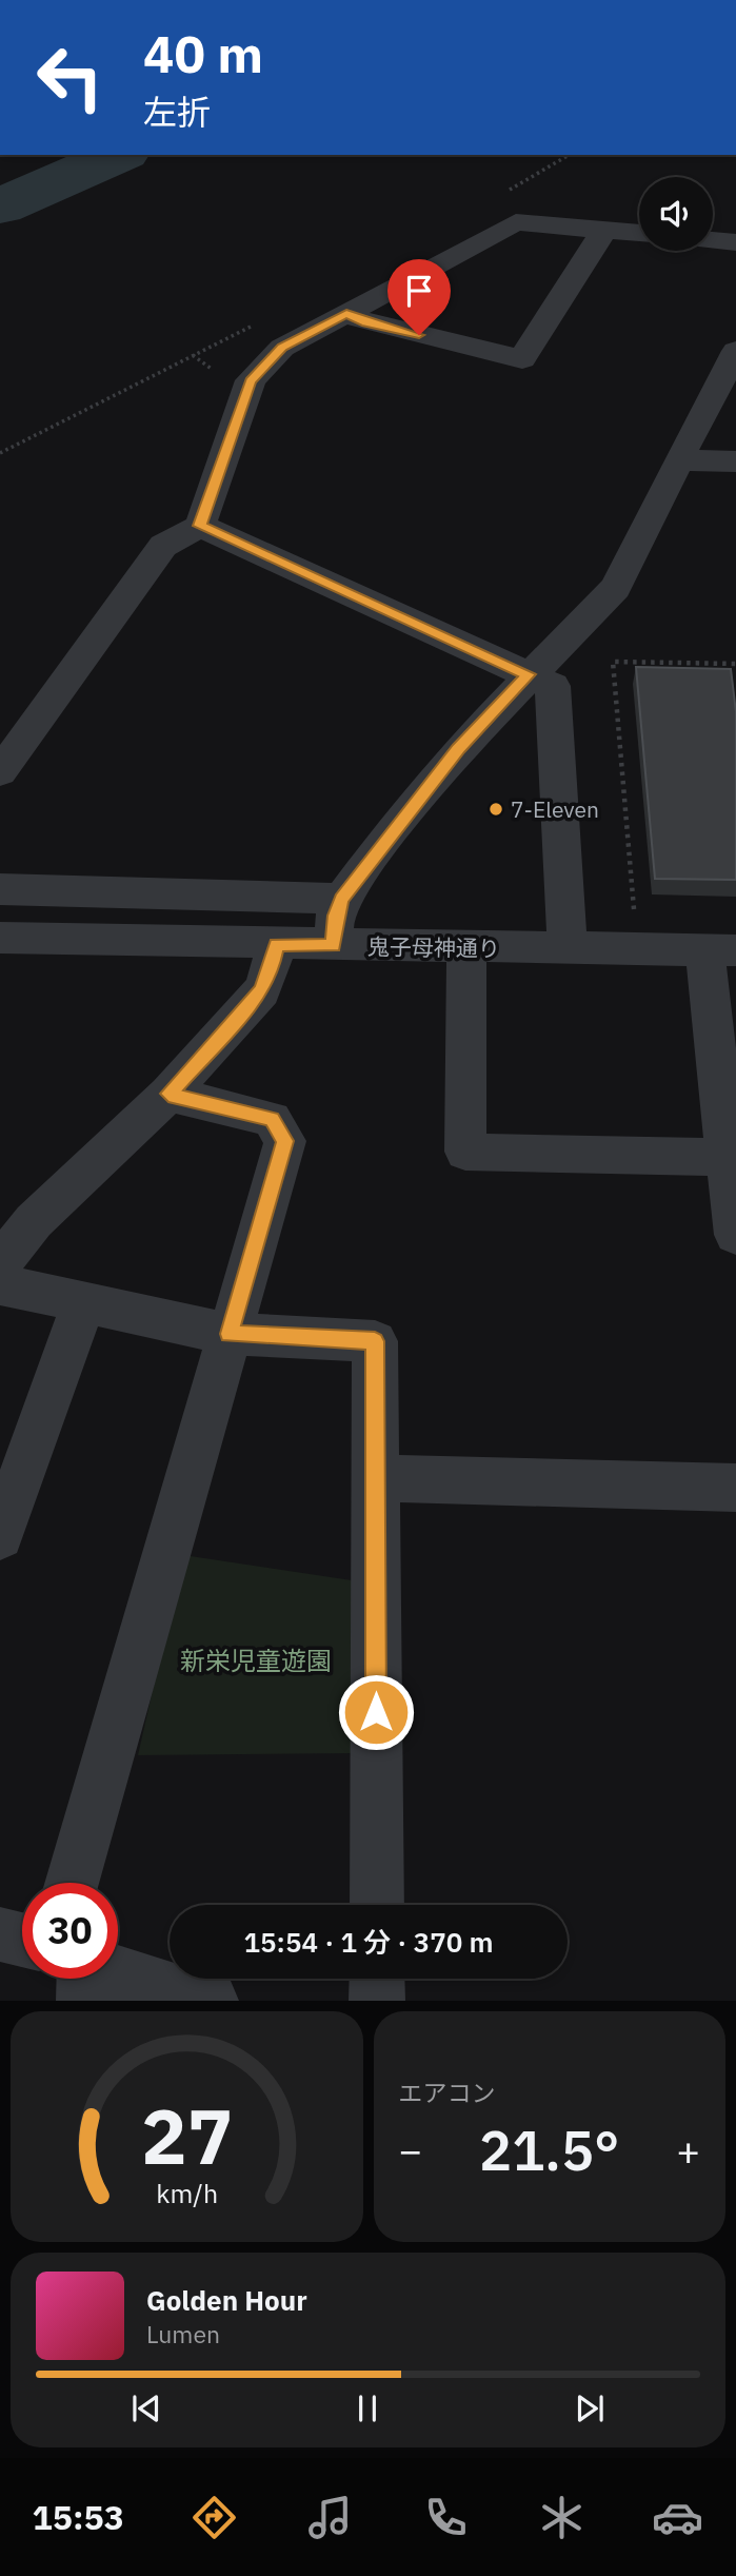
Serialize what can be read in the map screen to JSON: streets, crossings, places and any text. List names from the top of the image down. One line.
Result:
{"streets":{"street":["鬼子母神通り"]},"parks":["新栄児童遊園"],"places":["7-Eleven"],"page":{"turn":["40 m","左折"],"limit":"30","trip":"15:54 · 1 分 · 370 m","tile":"エアコン","heat":["−","21.5°","+"],"song":["Golden Hour","Lumen"],"tabs":"15:53","gauge":["27","km/h"]}}
